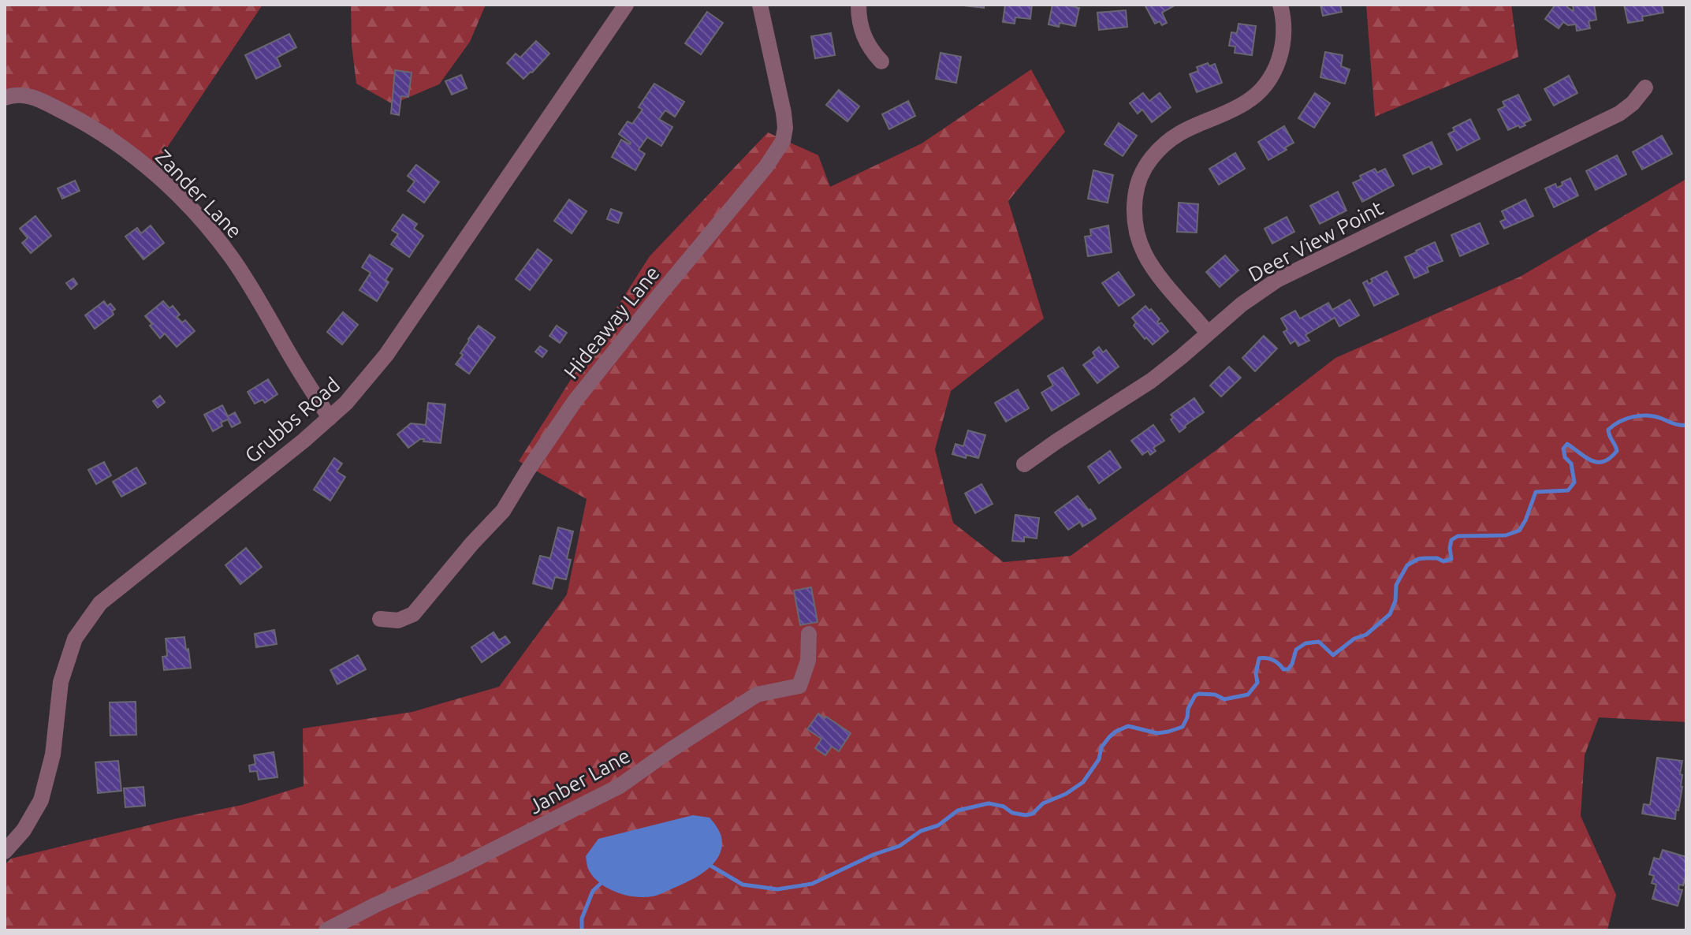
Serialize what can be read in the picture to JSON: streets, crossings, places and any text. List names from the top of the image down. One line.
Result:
{"streets":{"street":["Zander Lane","Deer View Point","Hideaway Lane","Grubbs Road","Janber Lane"]},"crossings":[["Zander Lane","Grubbs Road"]]}
